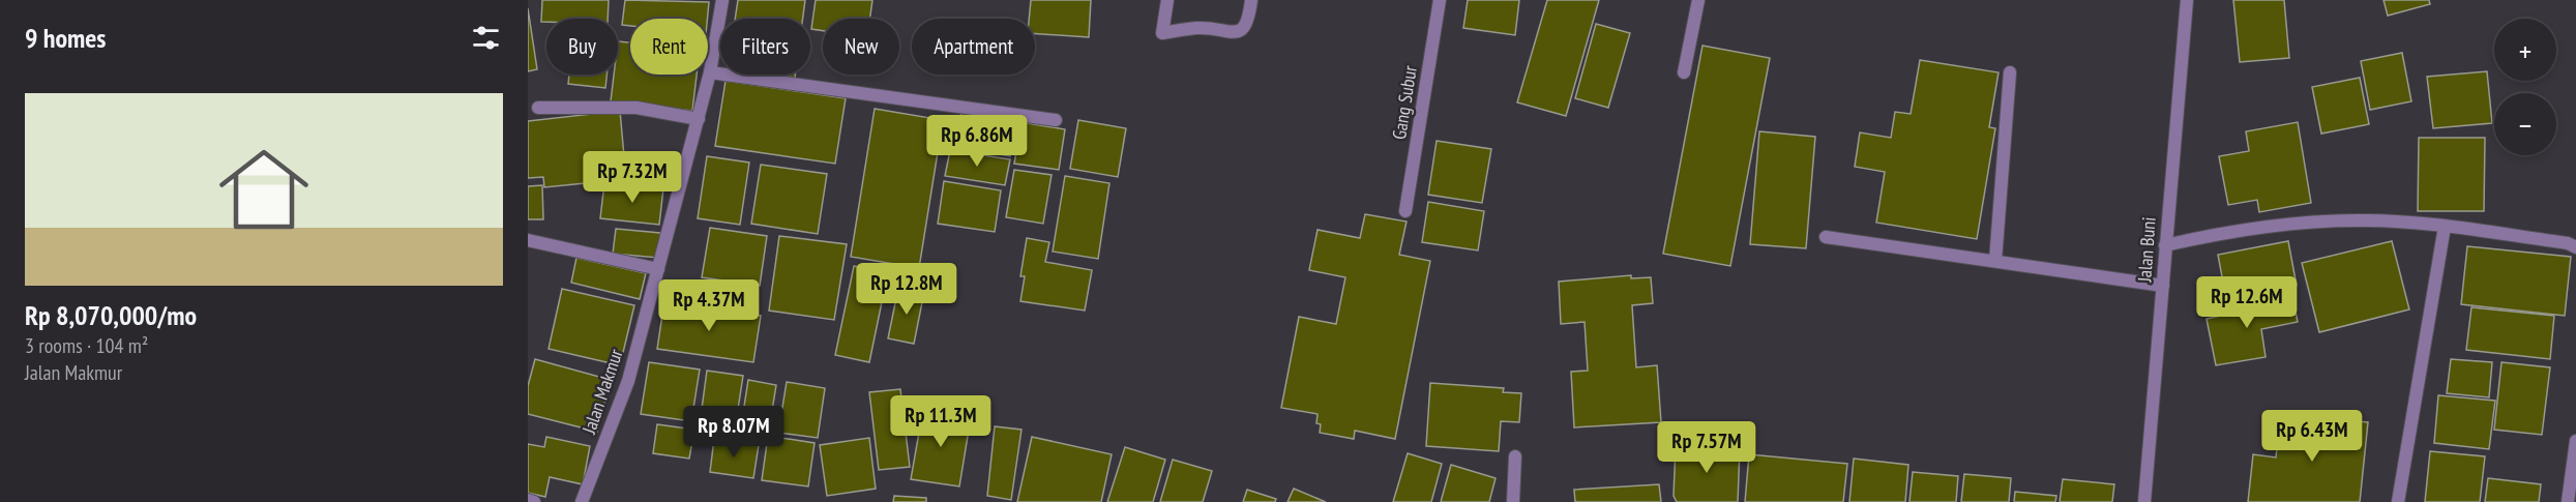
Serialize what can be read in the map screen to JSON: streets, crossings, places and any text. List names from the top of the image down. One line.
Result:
{"streets":{"street":["Gang Subur","Jalan Buni","Jalan Makmur"]},"page":{"heading":"9 homes","map_buttons":["+","−"],"chip":["Buy","Rent","Filters","New","Apartment"],"list":[{"name":"Rp 8,070,000/mo","note":"3 rooms · 104 m² · Jalan Makmur"}],"price":["Rp 6.86M","Rp 7.32M","Rp 12.8M","Rp 12.6M","Rp 4.37M","Rp 11.3M","Rp 8.07M","Rp 6.43M","Rp 7.57M"]}}
